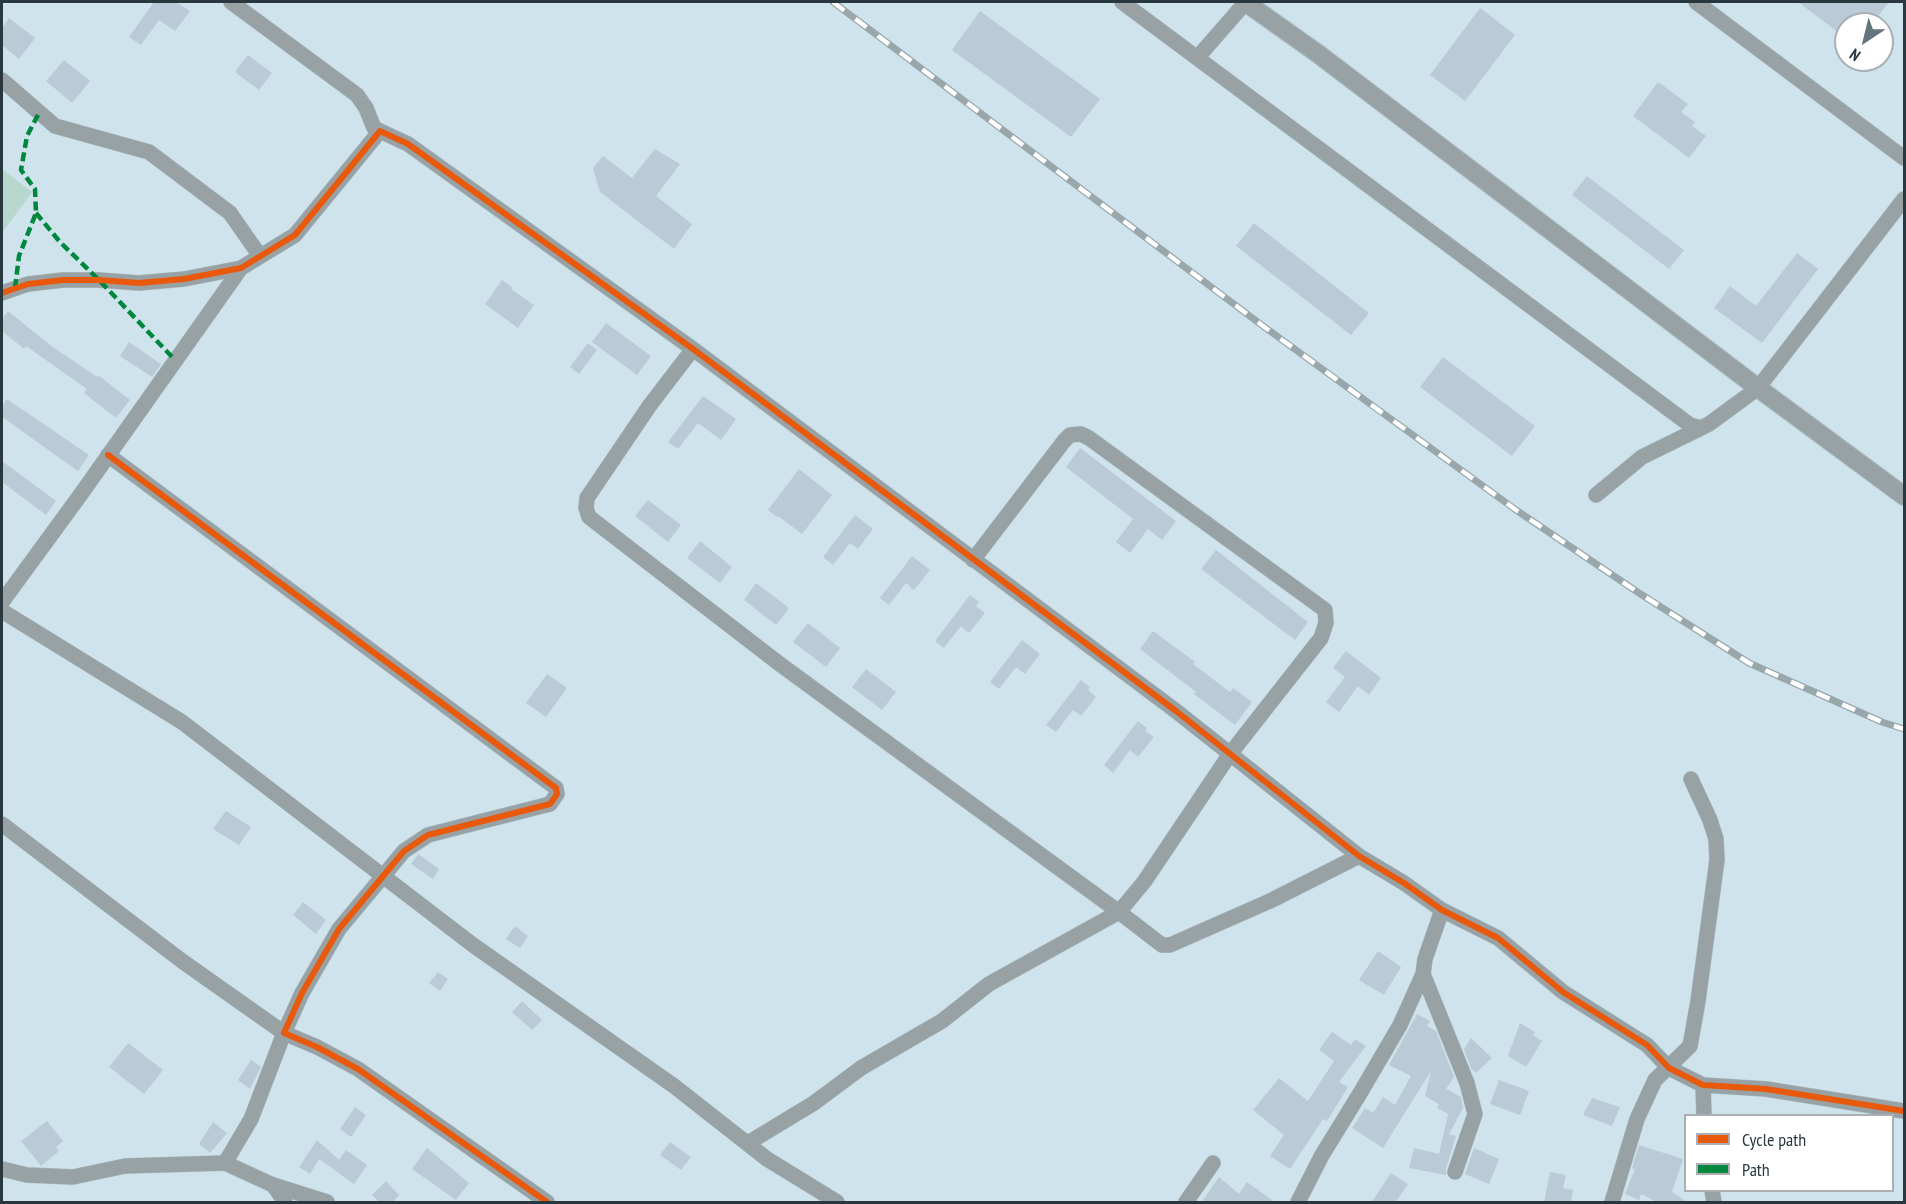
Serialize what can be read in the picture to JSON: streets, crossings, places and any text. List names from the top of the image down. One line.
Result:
{"legend":["Cycle path","Path"],"north":"bottom left"}
